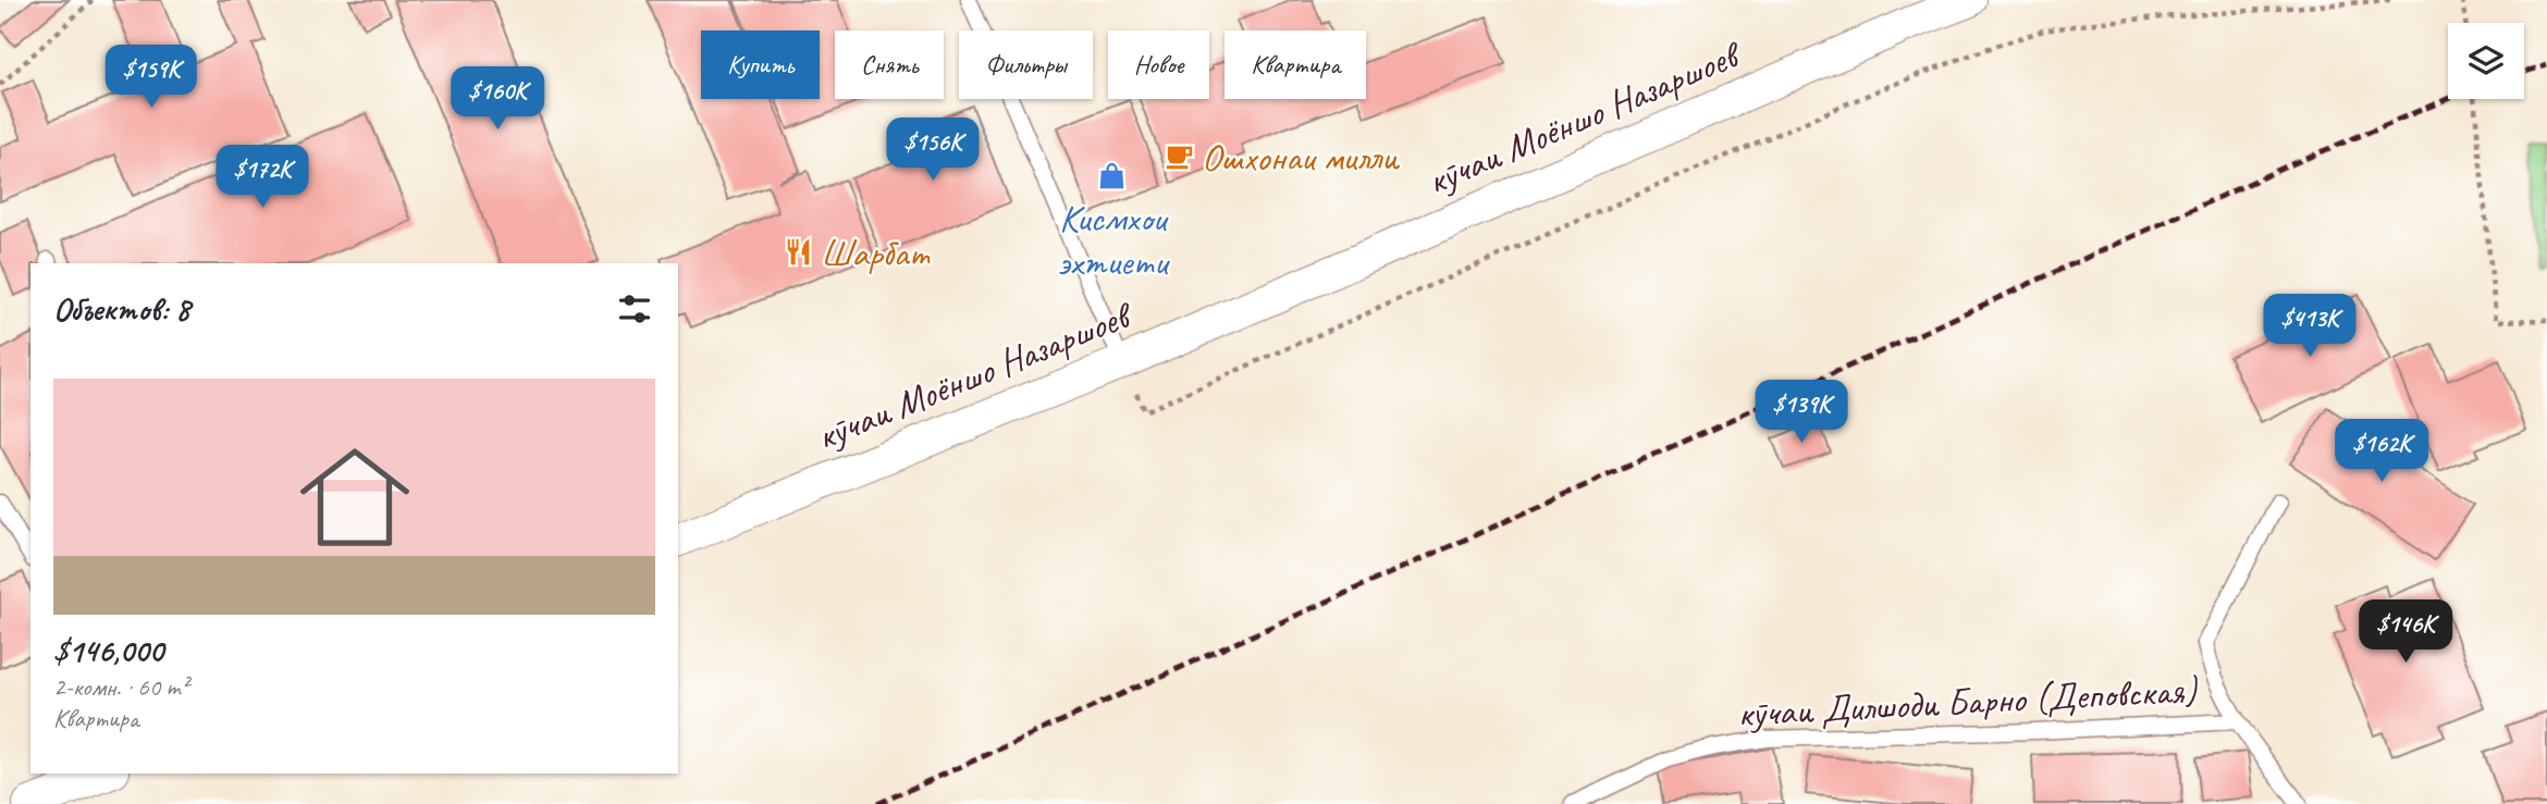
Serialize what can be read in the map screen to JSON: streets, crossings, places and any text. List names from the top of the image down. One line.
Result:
{"streets":{"street":["кӯчаи Моёншо Назаршоев"],"lane":["кӯчаи Дилшоди Барно (Деповская)"]},"places":{"cafe":["Ошхонаи милли"],"shop":["Кисмхои эхтиети"],"restaurant":["Шарбат"]},"page":{"chip":["Купить","Снять","Фильтры","Новое","Квартира"],"price":["$159K","$160K","$156K","$172K","$413K","$139K","$162K","$146K"],"heading":"Объектов: 8","list":[{"name":"$146,000","note":"2-комн. · 60 m² · Квартира"}]}}
